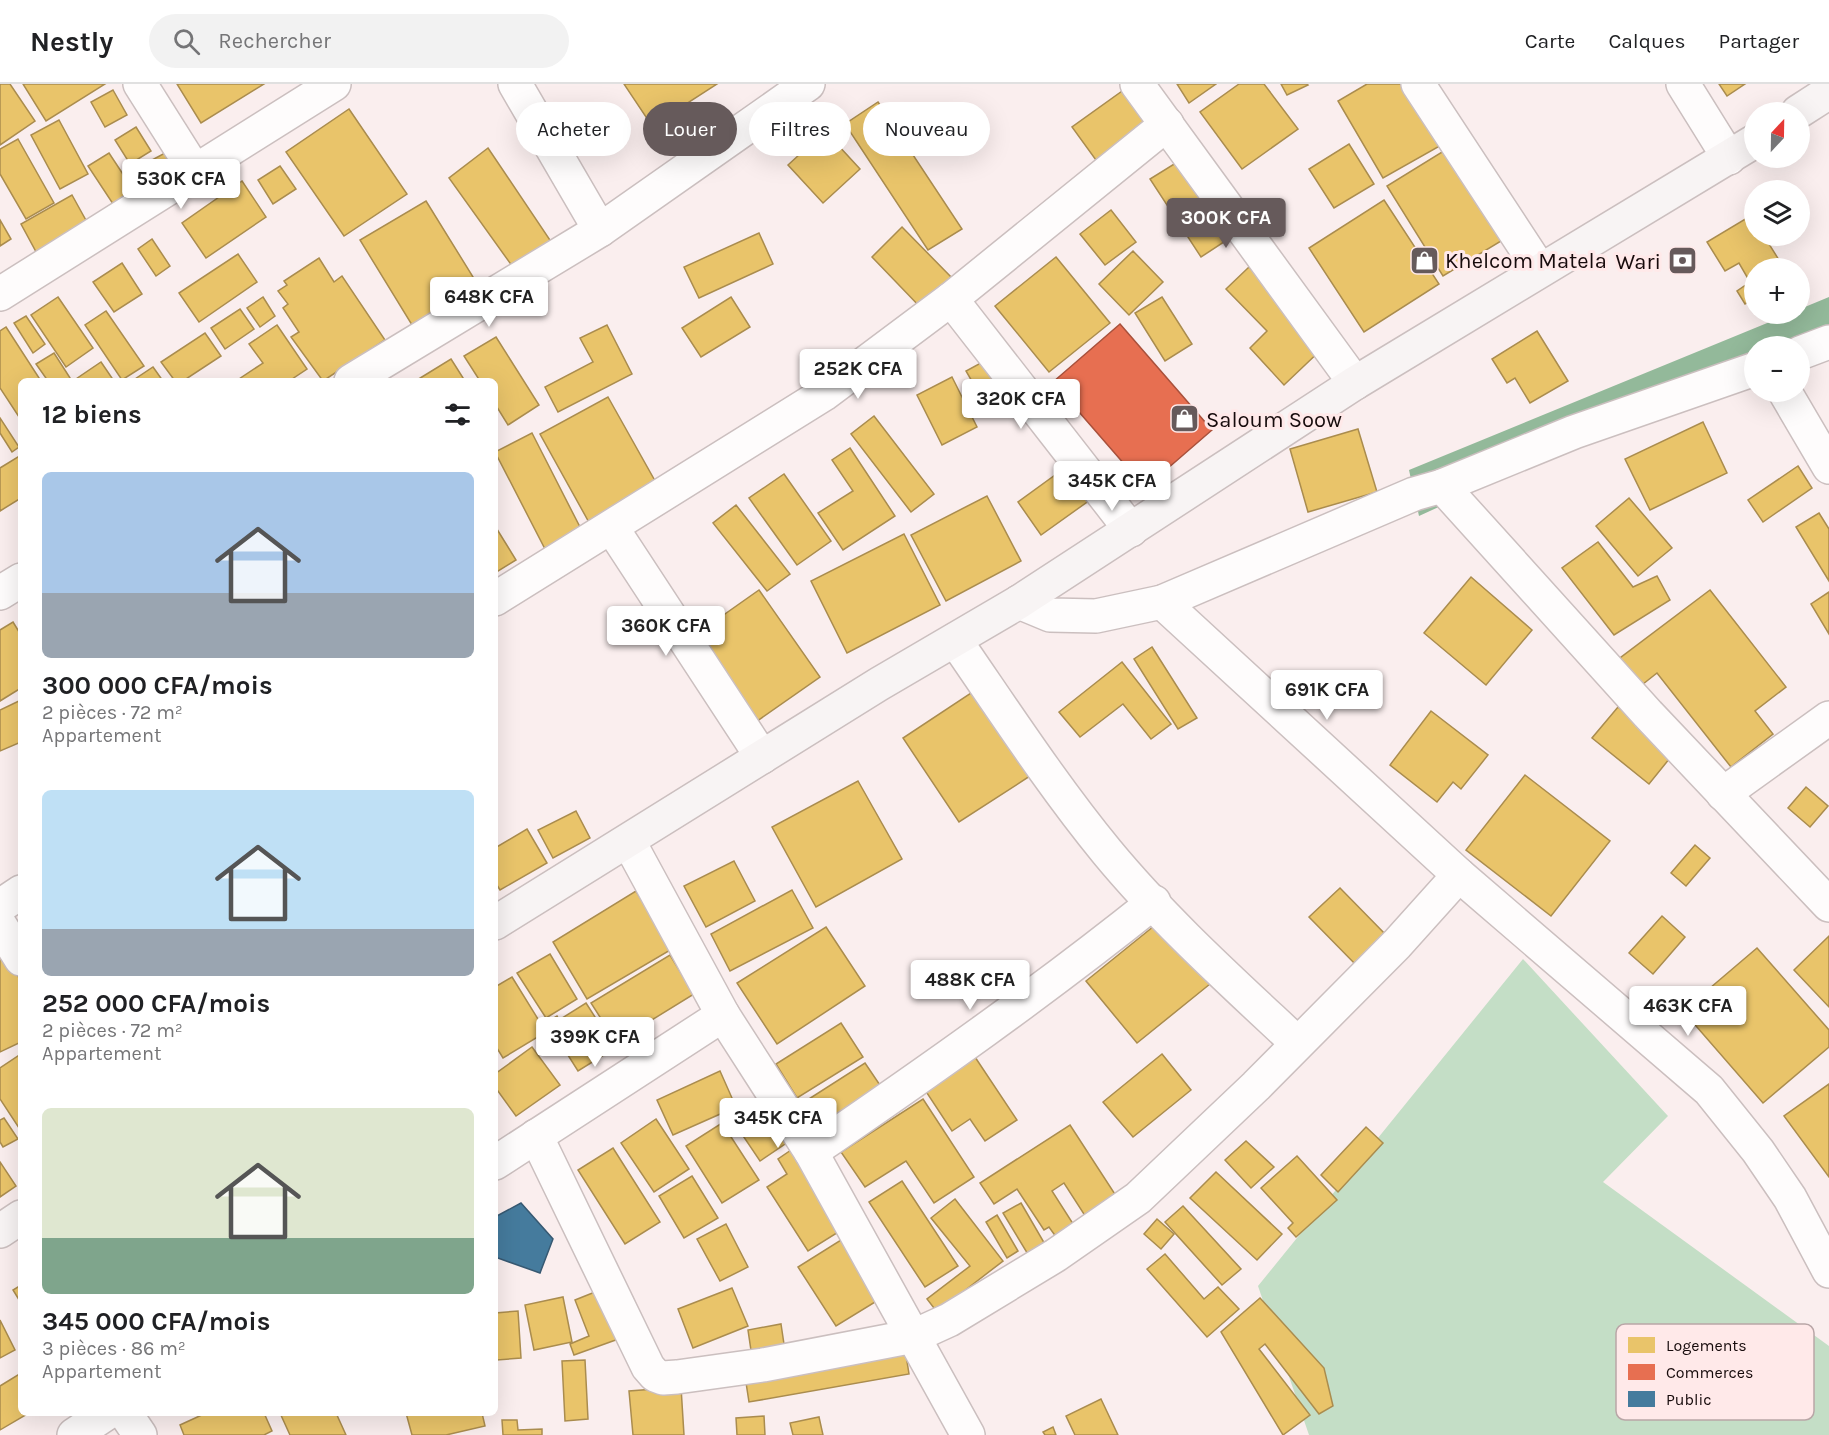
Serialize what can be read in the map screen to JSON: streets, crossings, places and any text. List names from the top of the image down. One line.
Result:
{"places":{"shop":["Khelcom Matela","Saloum Soow"],"bank":["Wari"]},"legend":["Logements","Commerces","Public"],"north":"top","page":{"header":"Nestly","search":"Rechercher","nav":["Carte","Calques","Partager"],"map_buttons":["+","−"],"chip":["Acheter","Louer","Filtres","Nouveau"],"price":["530K CFA","300K CFA","648K CFA","252K CFA","320K CFA","345K CFA","360K CFA","691K CFA","488K CFA","463K CFA","399K CFA","345K CFA"],"heading":"12 biens","list":[{"name":"300 000 CFA/mois","note":"2 pièces · 72 m² · Appartement"},{"name":"252 000 CFA/mois","note":"2 pièces · 72 m² · Appartement"},{"name":"345 000 CFA/mois","note":"3 pièces · 86 m² · Appartement"}]}}
